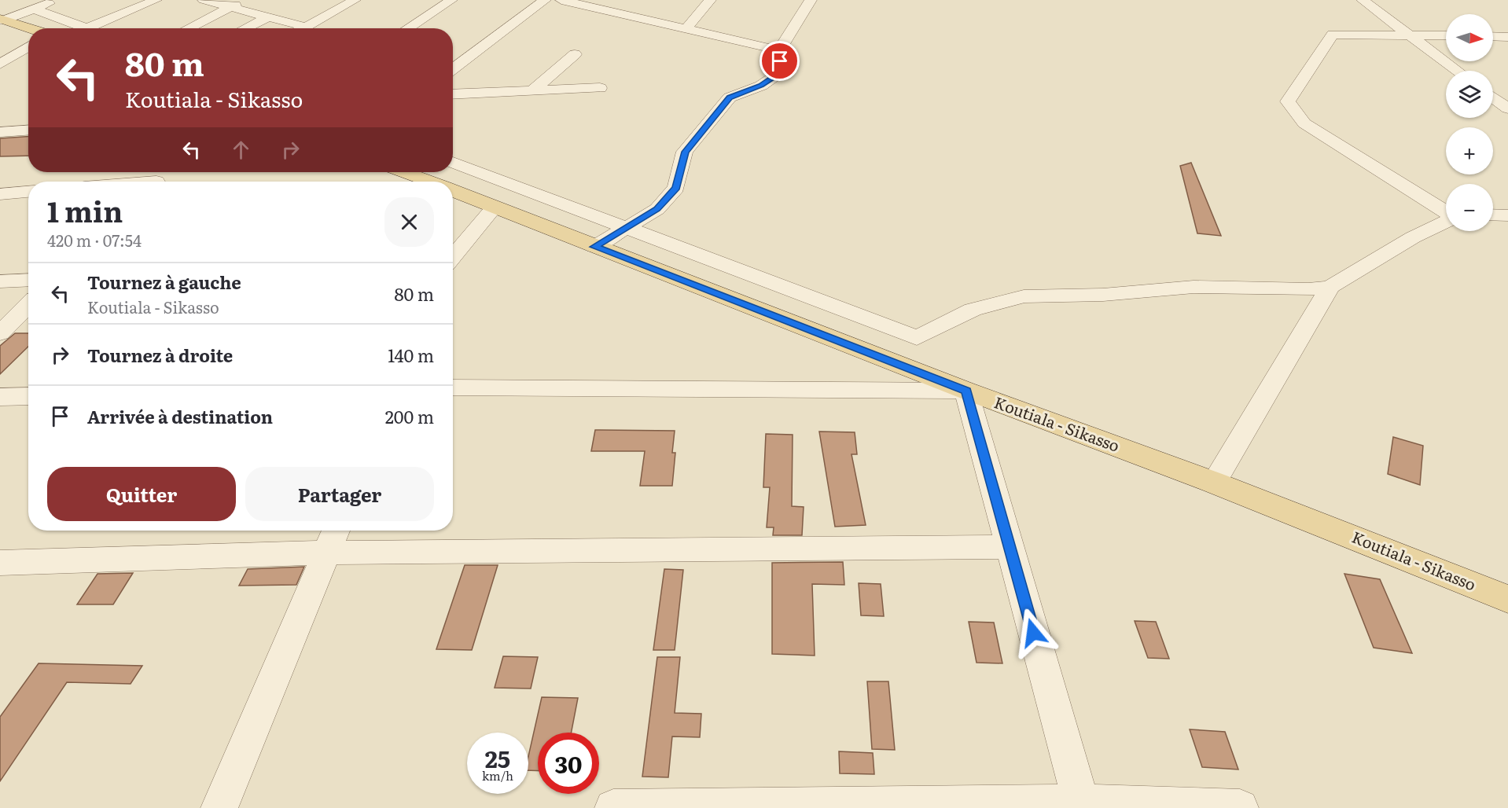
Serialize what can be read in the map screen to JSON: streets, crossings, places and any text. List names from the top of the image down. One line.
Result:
{"streets":{"main road":["Koutiala - Sikasso"]},"north":"right","page":{"map_buttons":["+","−"],"turn":["80 m","Koutiala - Sikasso"],"heading":["1 min","420 m · 07:54"],"list":[{"name":"Tournez à gauche","note":"Koutiala - Sikasso","value":"80 m"},{"name":"Tournez à droite","value":"140 m"},{"name":"Arrivée à destination","value":"200 m"}],"buttons":["Quitter","Partager"],"speed":"25 km/h","limit":"30"}}
